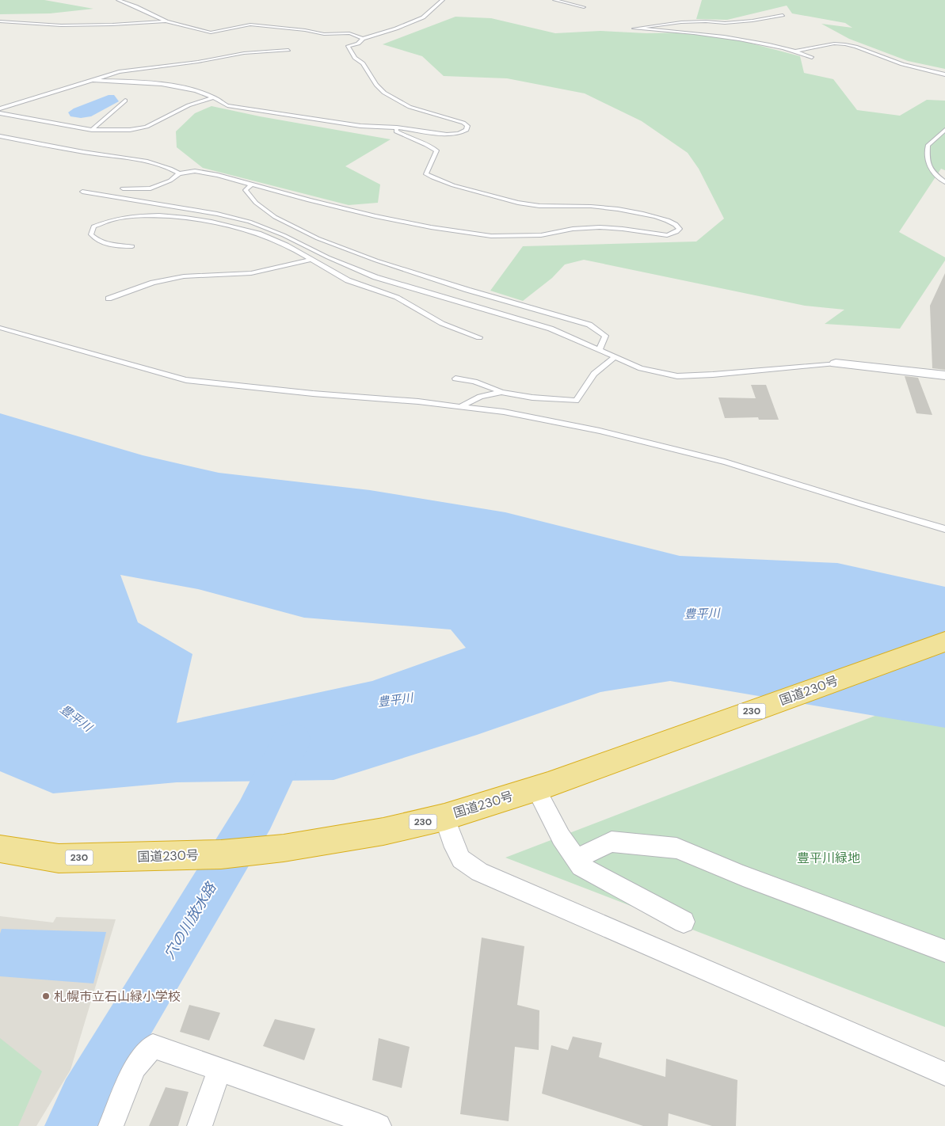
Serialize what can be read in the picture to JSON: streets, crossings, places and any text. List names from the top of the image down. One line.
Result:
{"streets":{"highway":["国道230号","230"]},"water":["豊平川","穴の川放水路"],"parks":["豊平川緑地"],"places":["札幌市立石山緑小学校"]}
